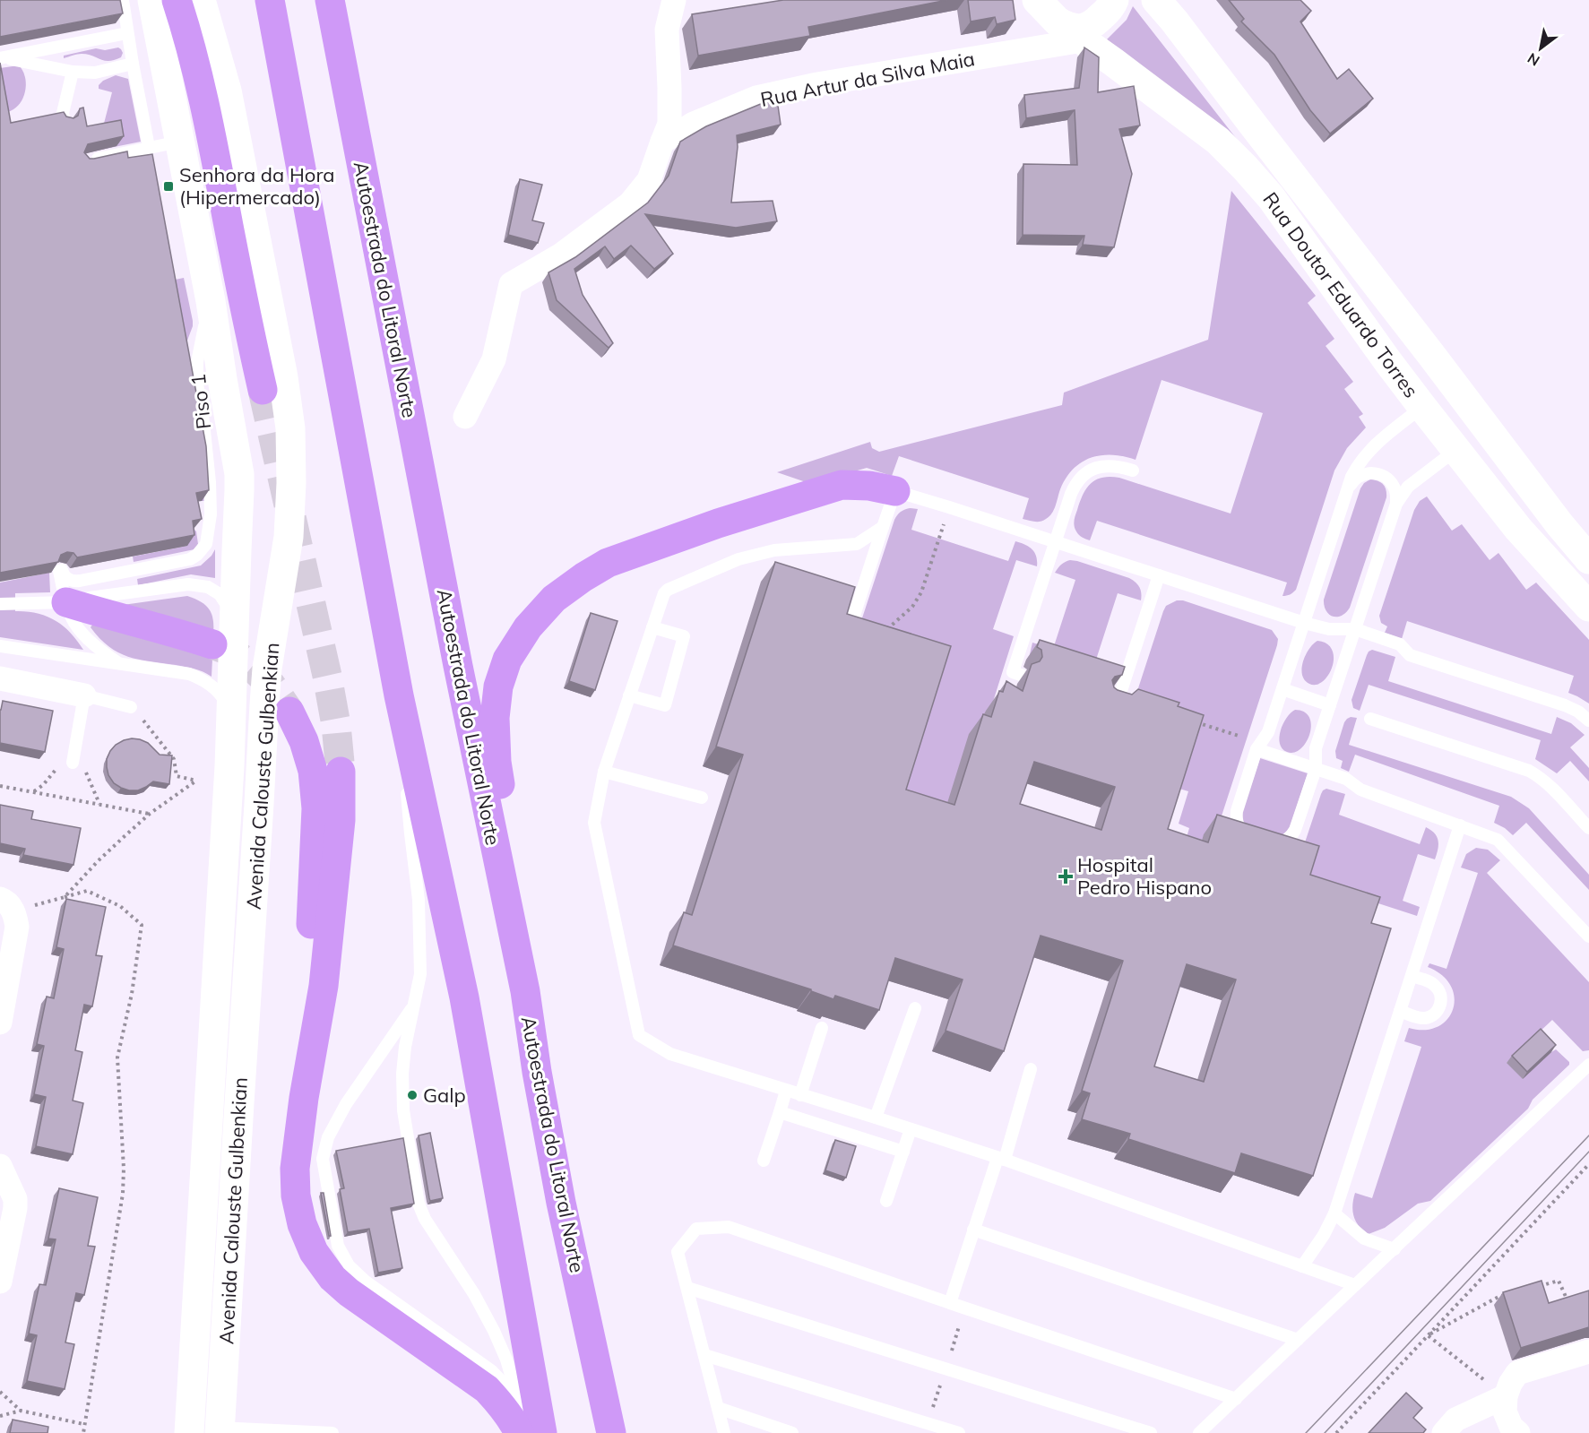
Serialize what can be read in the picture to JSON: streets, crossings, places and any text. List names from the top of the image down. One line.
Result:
{"streets":{"highway":["Autoestrada do Litoral Norte"],"main road":["Rua Doutor Eduardo Torres","Avenida Calouste Gulbenkian"],"street":["Rua Artur da Silva Maia"],"lane":["Piso 1"]},"crossings":[["Rua Artur da Silva Maia","Rua Doutor Eduardo Torres"],["Piso 1","Avenida Calouste Gulbenkian"]],"places":{"transit":["Senhora da Hora (Hipermercado)"],"health":["Hospital Pedro Hispano"],"other":["Galp"]},"north":"bottom left"}
